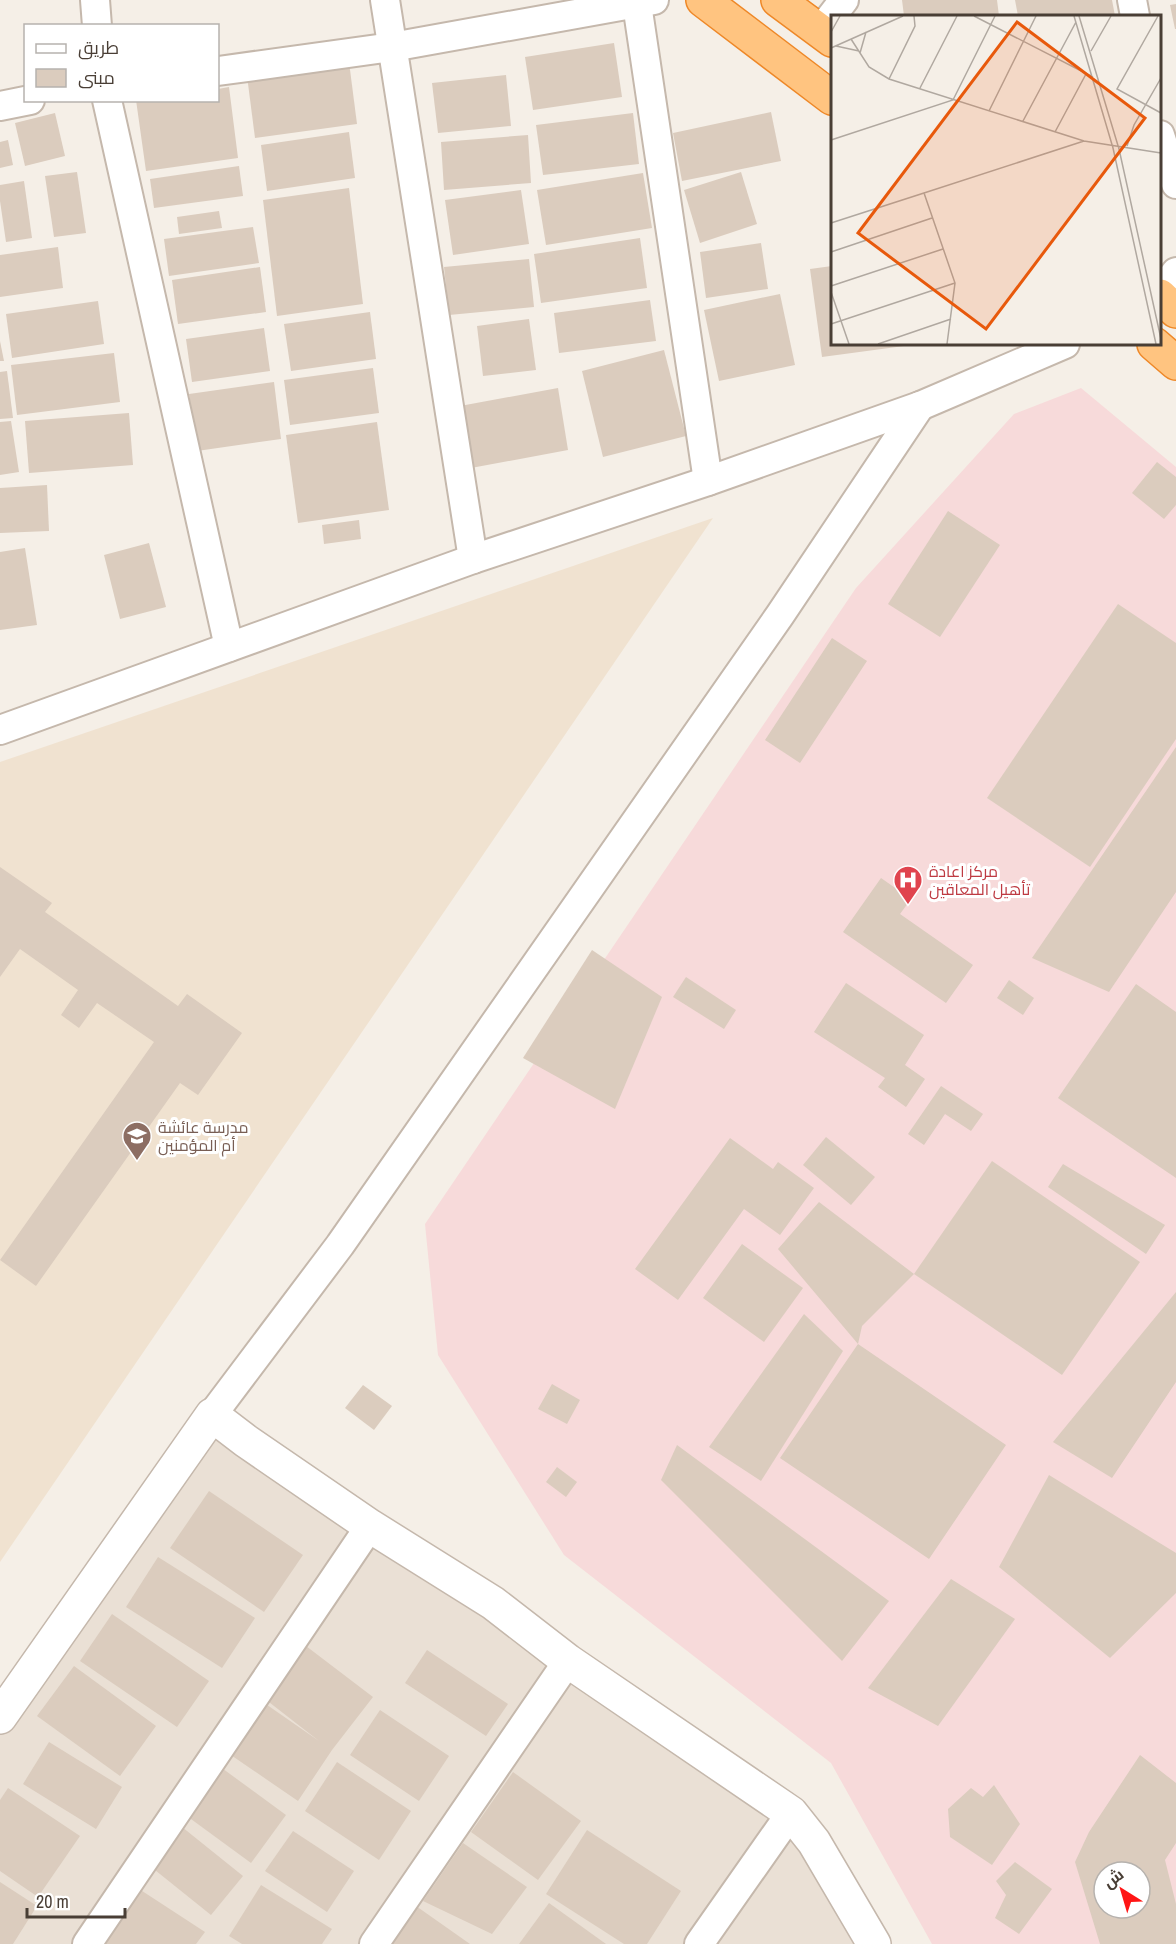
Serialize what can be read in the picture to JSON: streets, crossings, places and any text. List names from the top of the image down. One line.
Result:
{"places":{"hospital":["مركز اعادة تأهيل المعاقين"],"school or university":["مدرسة عائشة أم المؤمنين"]},"legend":["طريق","مبنى"],"scale_bar":"20 m","north":"top left"}
